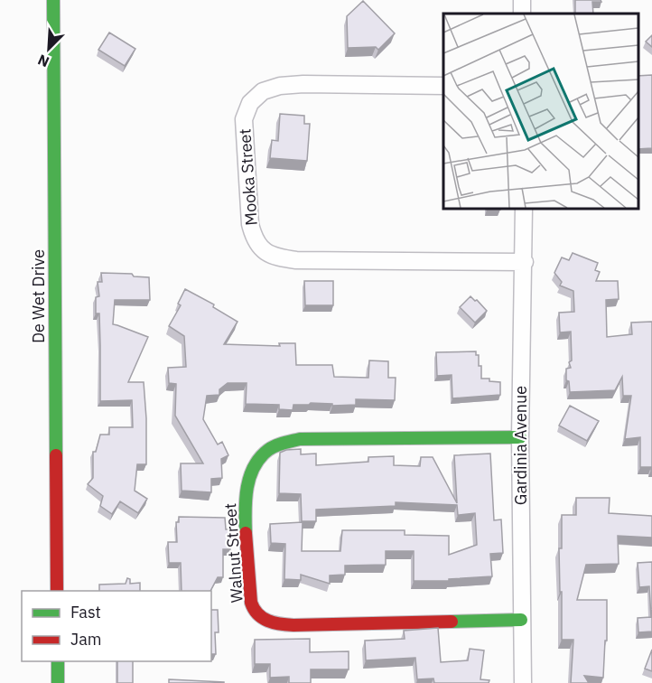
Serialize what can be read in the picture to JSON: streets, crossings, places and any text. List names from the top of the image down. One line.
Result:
{"streets":{"street":["Mooka Street","De Wet Drive","Gardinia Avenue","Walnut Street"]},"crossings":[["Mooka Street","Gardinia Avenue"],["Gardinia Avenue","Walnut Street"]],"legend":["Fast","Jam"],"north":"bottom left"}
